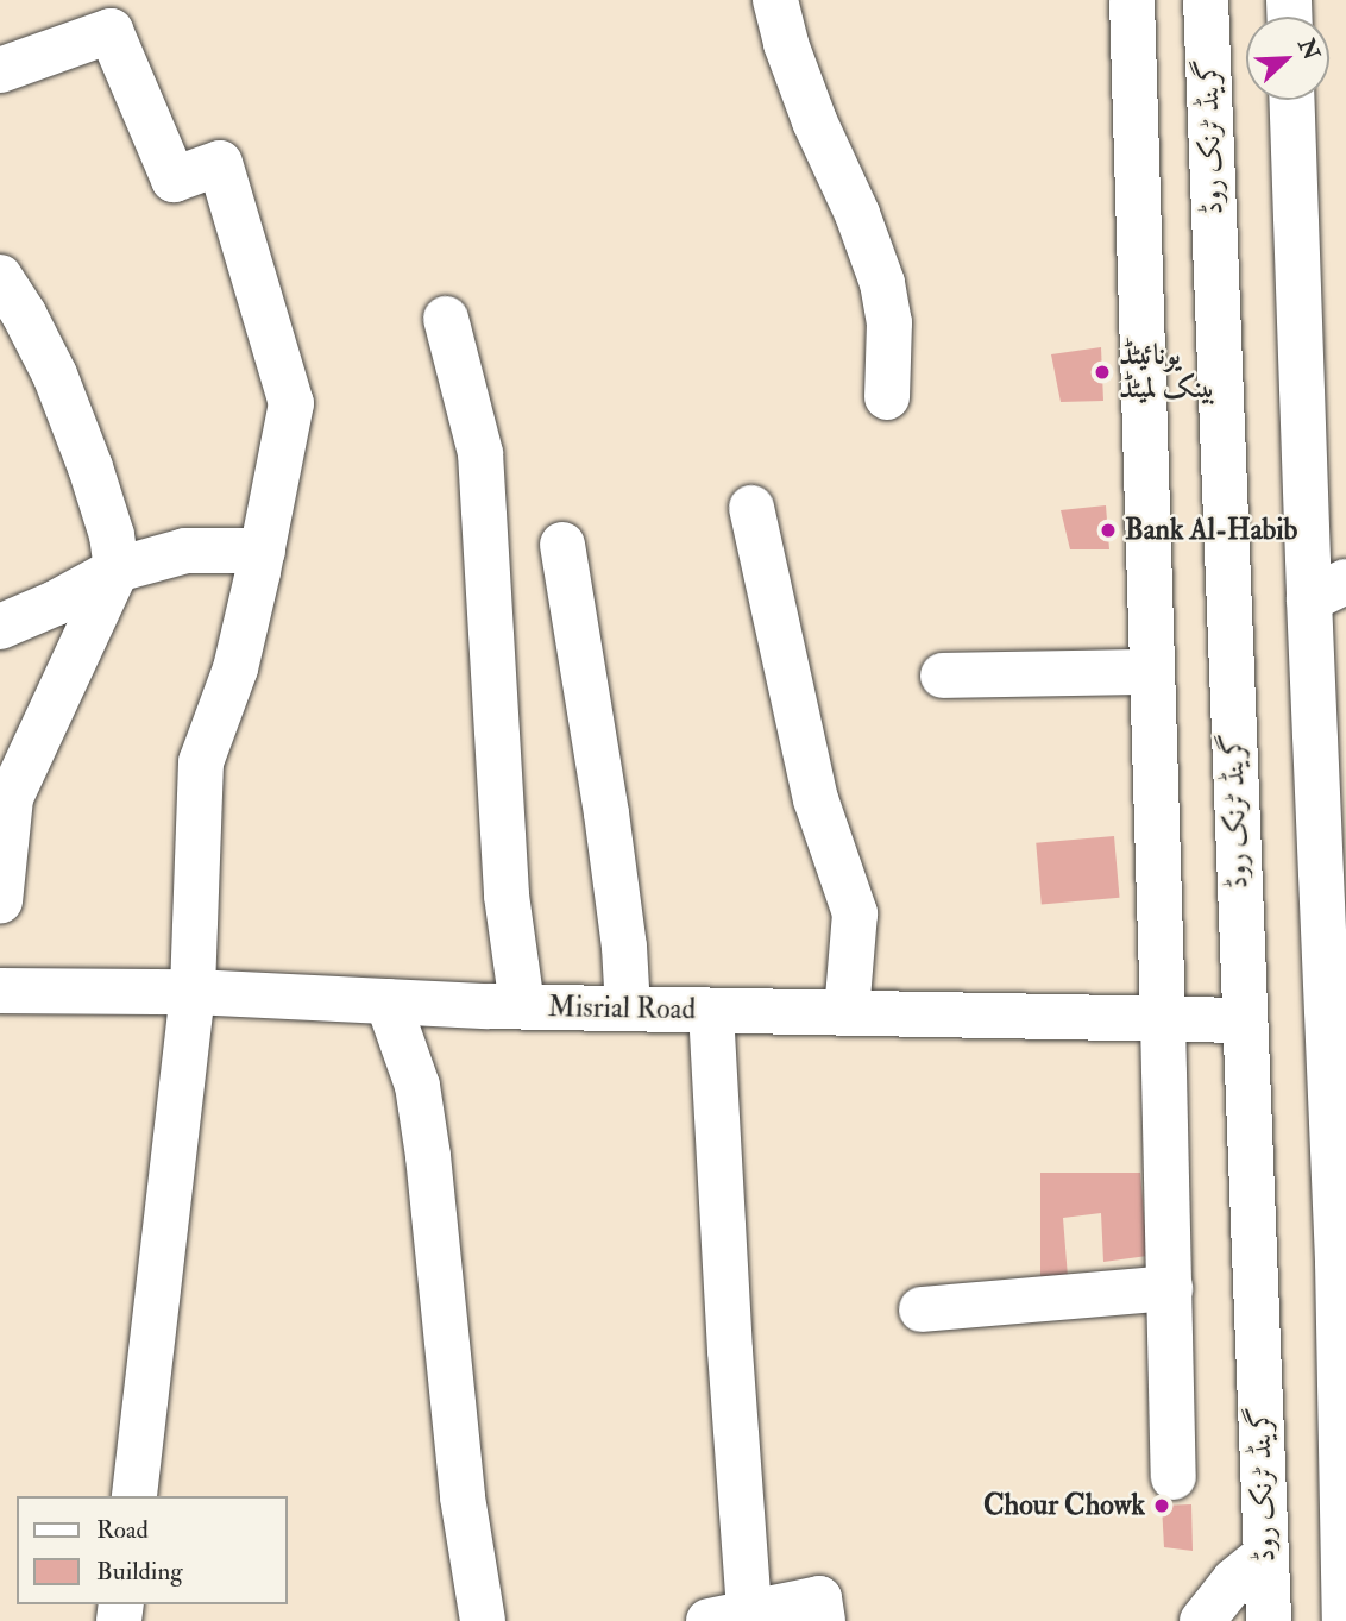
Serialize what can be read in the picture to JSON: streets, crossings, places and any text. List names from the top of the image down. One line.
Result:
{"streets":{"main road":["گرینڈ ٹرنک روڈ","Misrial Road"]},"crossings":[["گرینڈ ٹرنک روڈ","Misrial Road"]],"places":["یونائیٹڈ بینک لمیٹڈ","Bank Al-Habib","Chour Chowk"],"legend":["Road","Building"],"north":"top right"}
